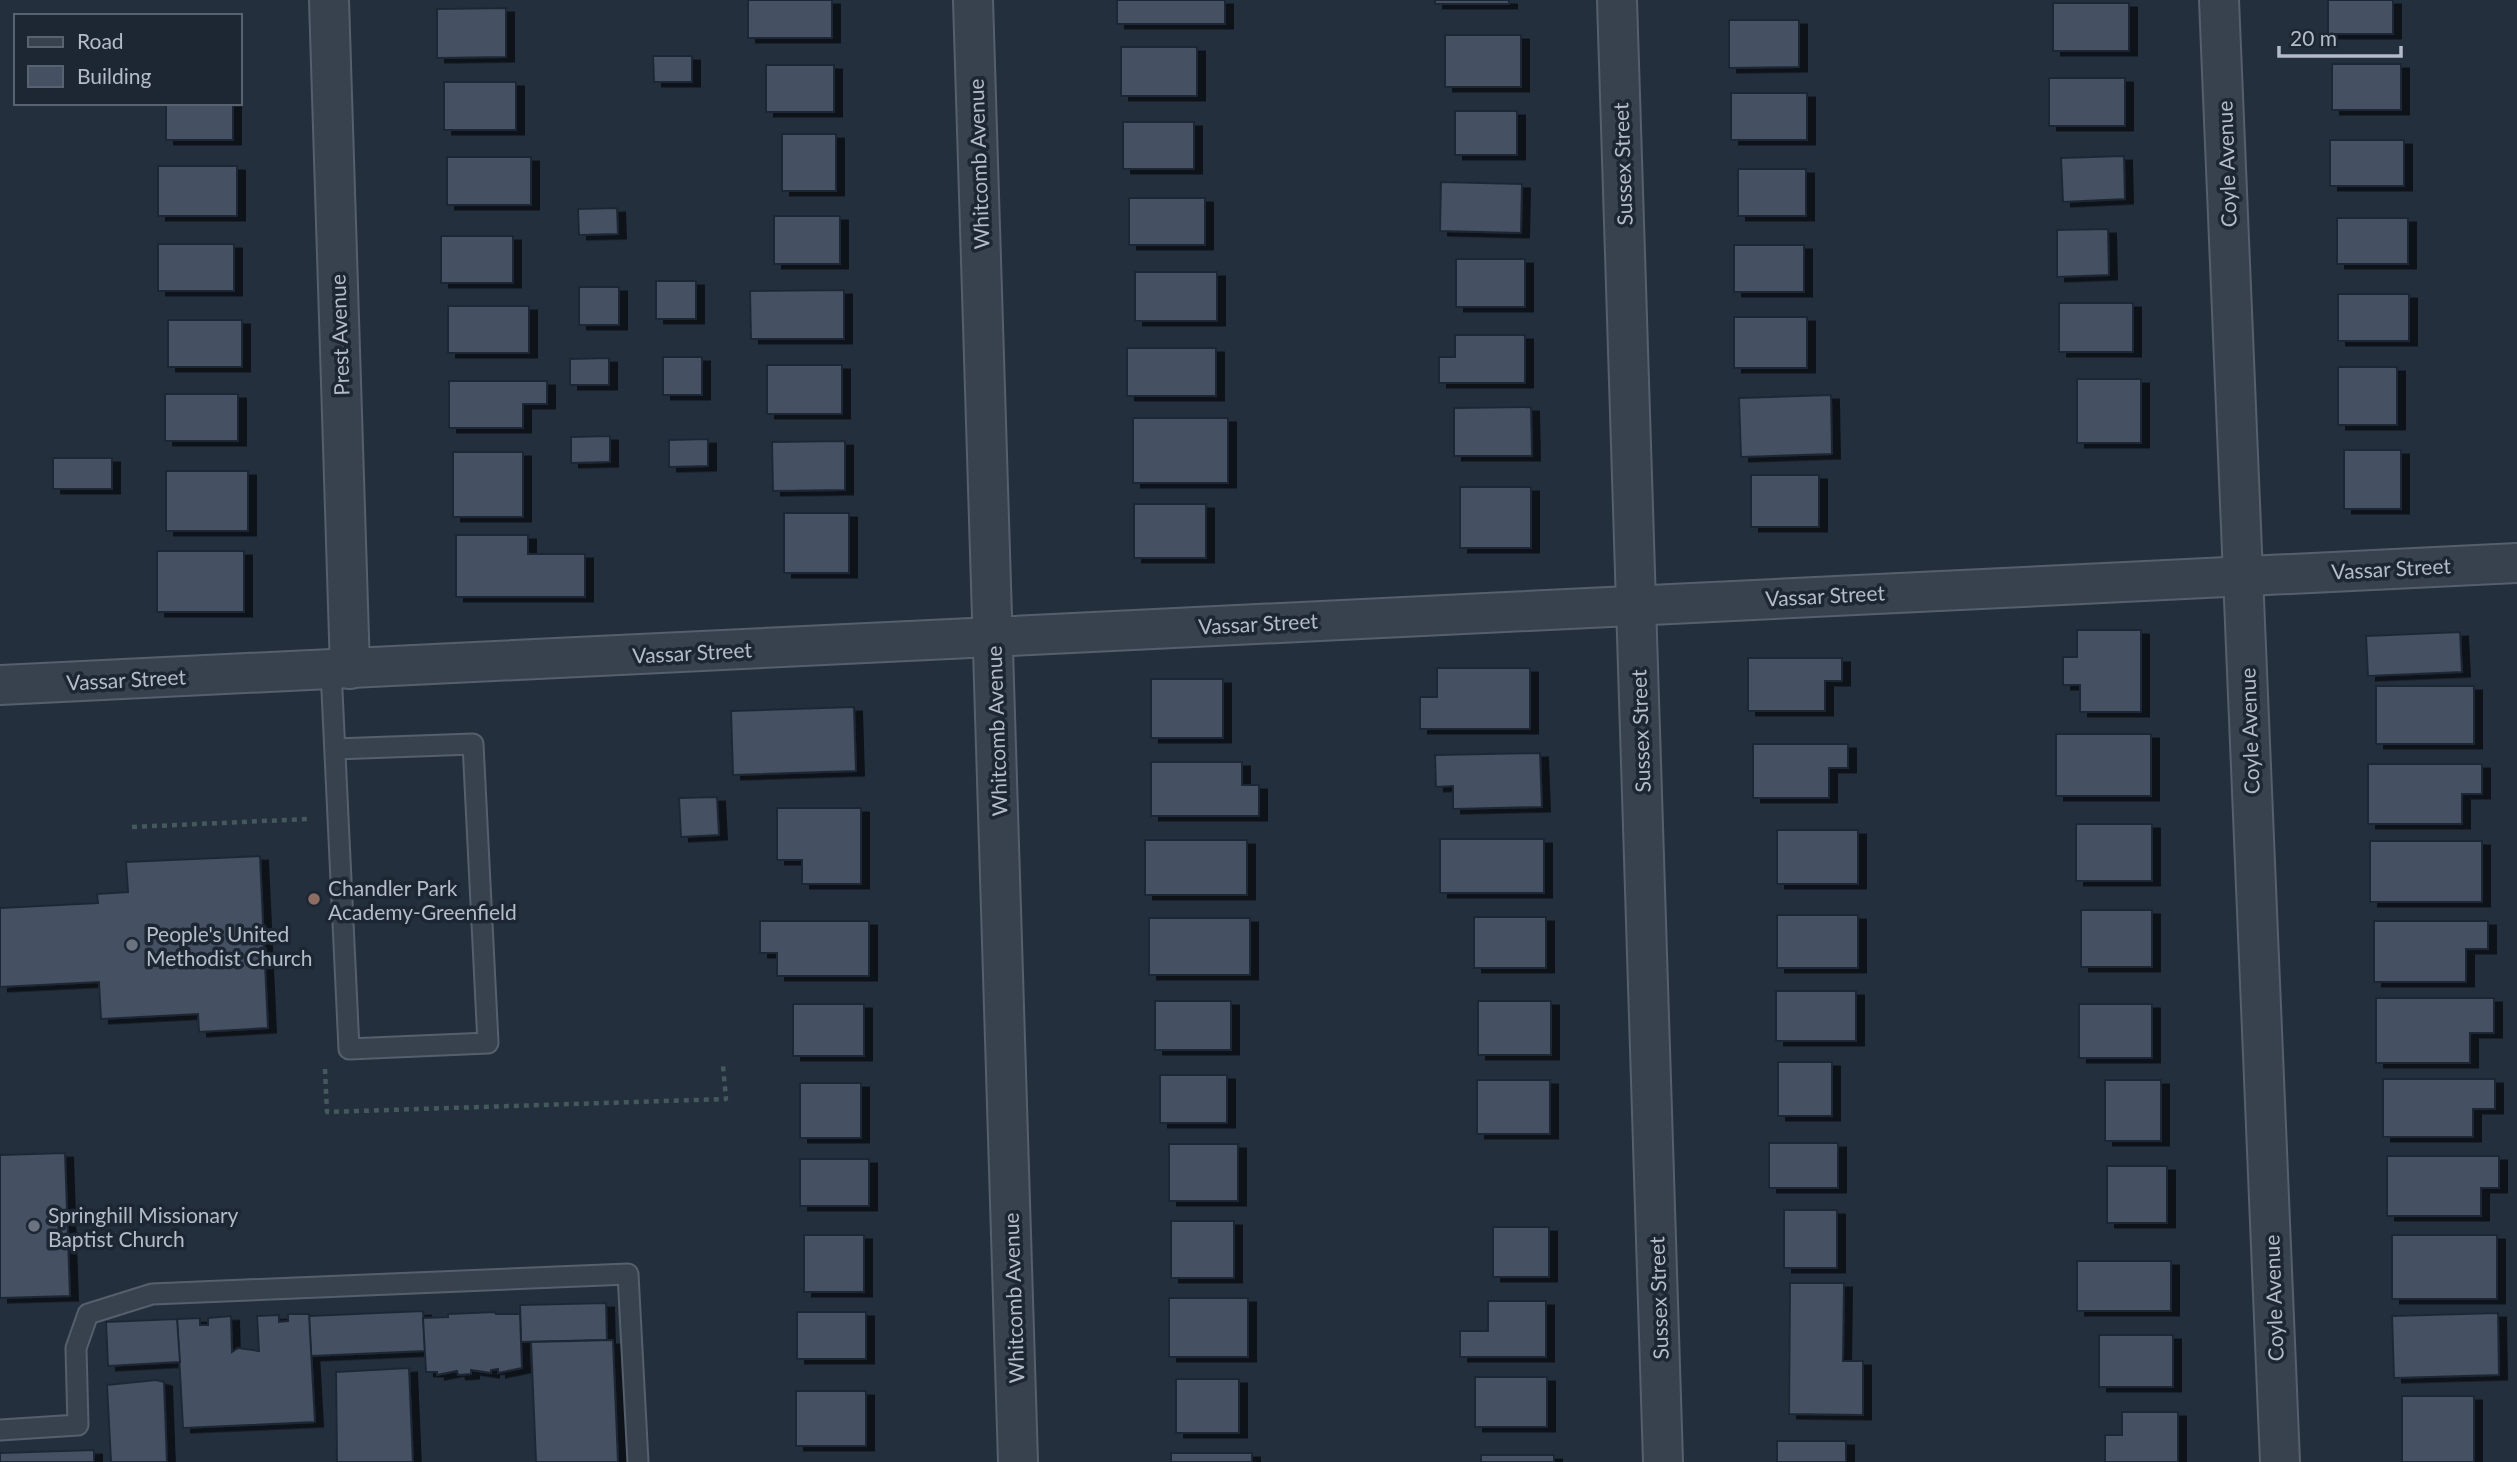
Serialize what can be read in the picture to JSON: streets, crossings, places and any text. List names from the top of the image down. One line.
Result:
{"streets":{"street":["Whitcomb Avenue","Sussex Street","Coyle Avenue","Prest Avenue","Vassar Street"]},"crossings":[["Whitcomb Avenue","Vassar Street"],["Sussex Street","Vassar Street"],["Coyle Avenue","Vassar Street"],["Prest Avenue","Vassar Street"]],"places":["Chandler Park Academy-Greenfield","People's United Methodist Church","Springhill Missionary Baptist Church"],"legend":["Road","Building"],"scale_bar":"20 m"}
